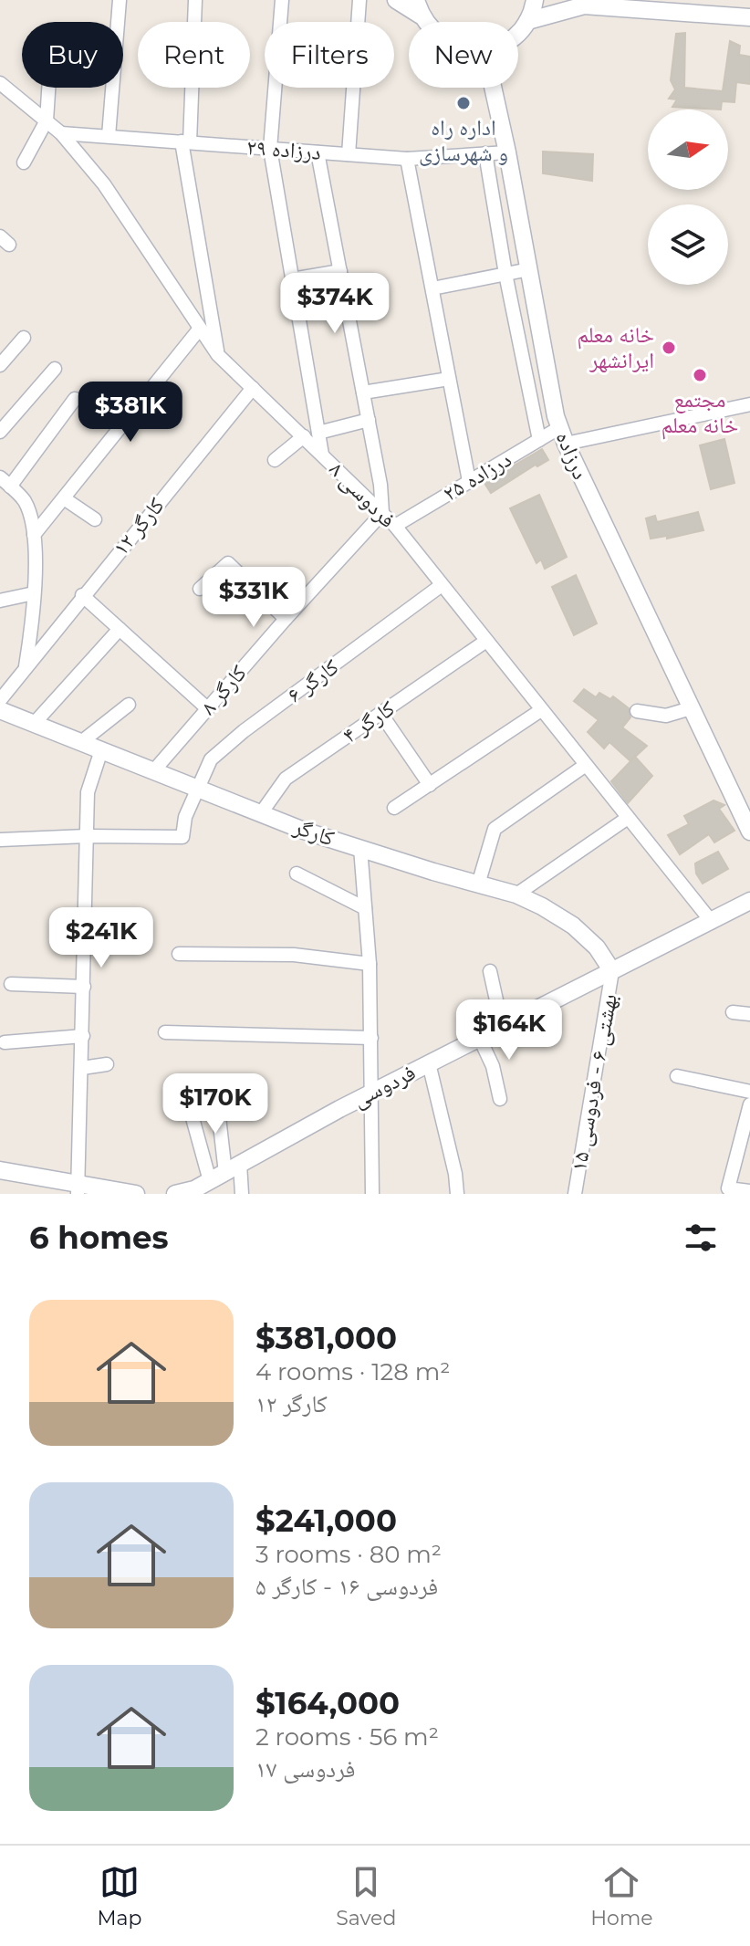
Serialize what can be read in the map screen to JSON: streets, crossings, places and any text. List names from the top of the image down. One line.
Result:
{"streets":{"street":["درزاده ۲۹","درزاده","درزاده ۲۵","فردوسی ۸","کارگر ۱۲","کارگر ۶","کارگر ۸","کارگر ۴","کارگر","بهشتی ۶ - فردوسی ۱۵","فردوسی"]},"crossings":[["درزاده ۲۹","درزاده"],["درزاده ۲۹","فردوسی ۸"],["درزاده","درزاده ۲۵"],["درزاده ۲۵","فردوسی ۸"],["فردوسی ۸","کارگر ۱۲"],["فردوسی ۸","کارگر ۶"],["فردوسی ۸","کارگر ۸"],["فردوسی ۸","کارگر ۴"],["فردوسی ۸","فردوسی"],["کارگر ۶","کارگر"],["کارگر ۸","کارگر"],["کارگر ۴","کارگر"],["کارگر","بهشتی ۶ - فردوسی ۱۵"],["کارگر","فردوسی"],["بهشتی ۶ - فردوسی ۱۵","فردوسی"]],"places":["اداره راه و شهرسازی","خانه معلم ایرانشهر","مجتمع خانه معلم"],"north":"right","page":{"chip":["Buy","Rent","Filters","New"],"price":["$374K","$381K","$331K","$241K","$164K","$170K"],"heading":"6 homes","list":[{"name":"$381,000","note":"4 rooms · 128 m² · کارگر ۱۲"},{"name":"$241,000","note":"3 rooms · 80 m² · فردوسی ۱۶ - کارگر ۵"},{"name":"$164,000","note":"2 rooms · 56 m² · فردوسی ۱۷"}],"tabs":["Map","Saved","Home"]}}
